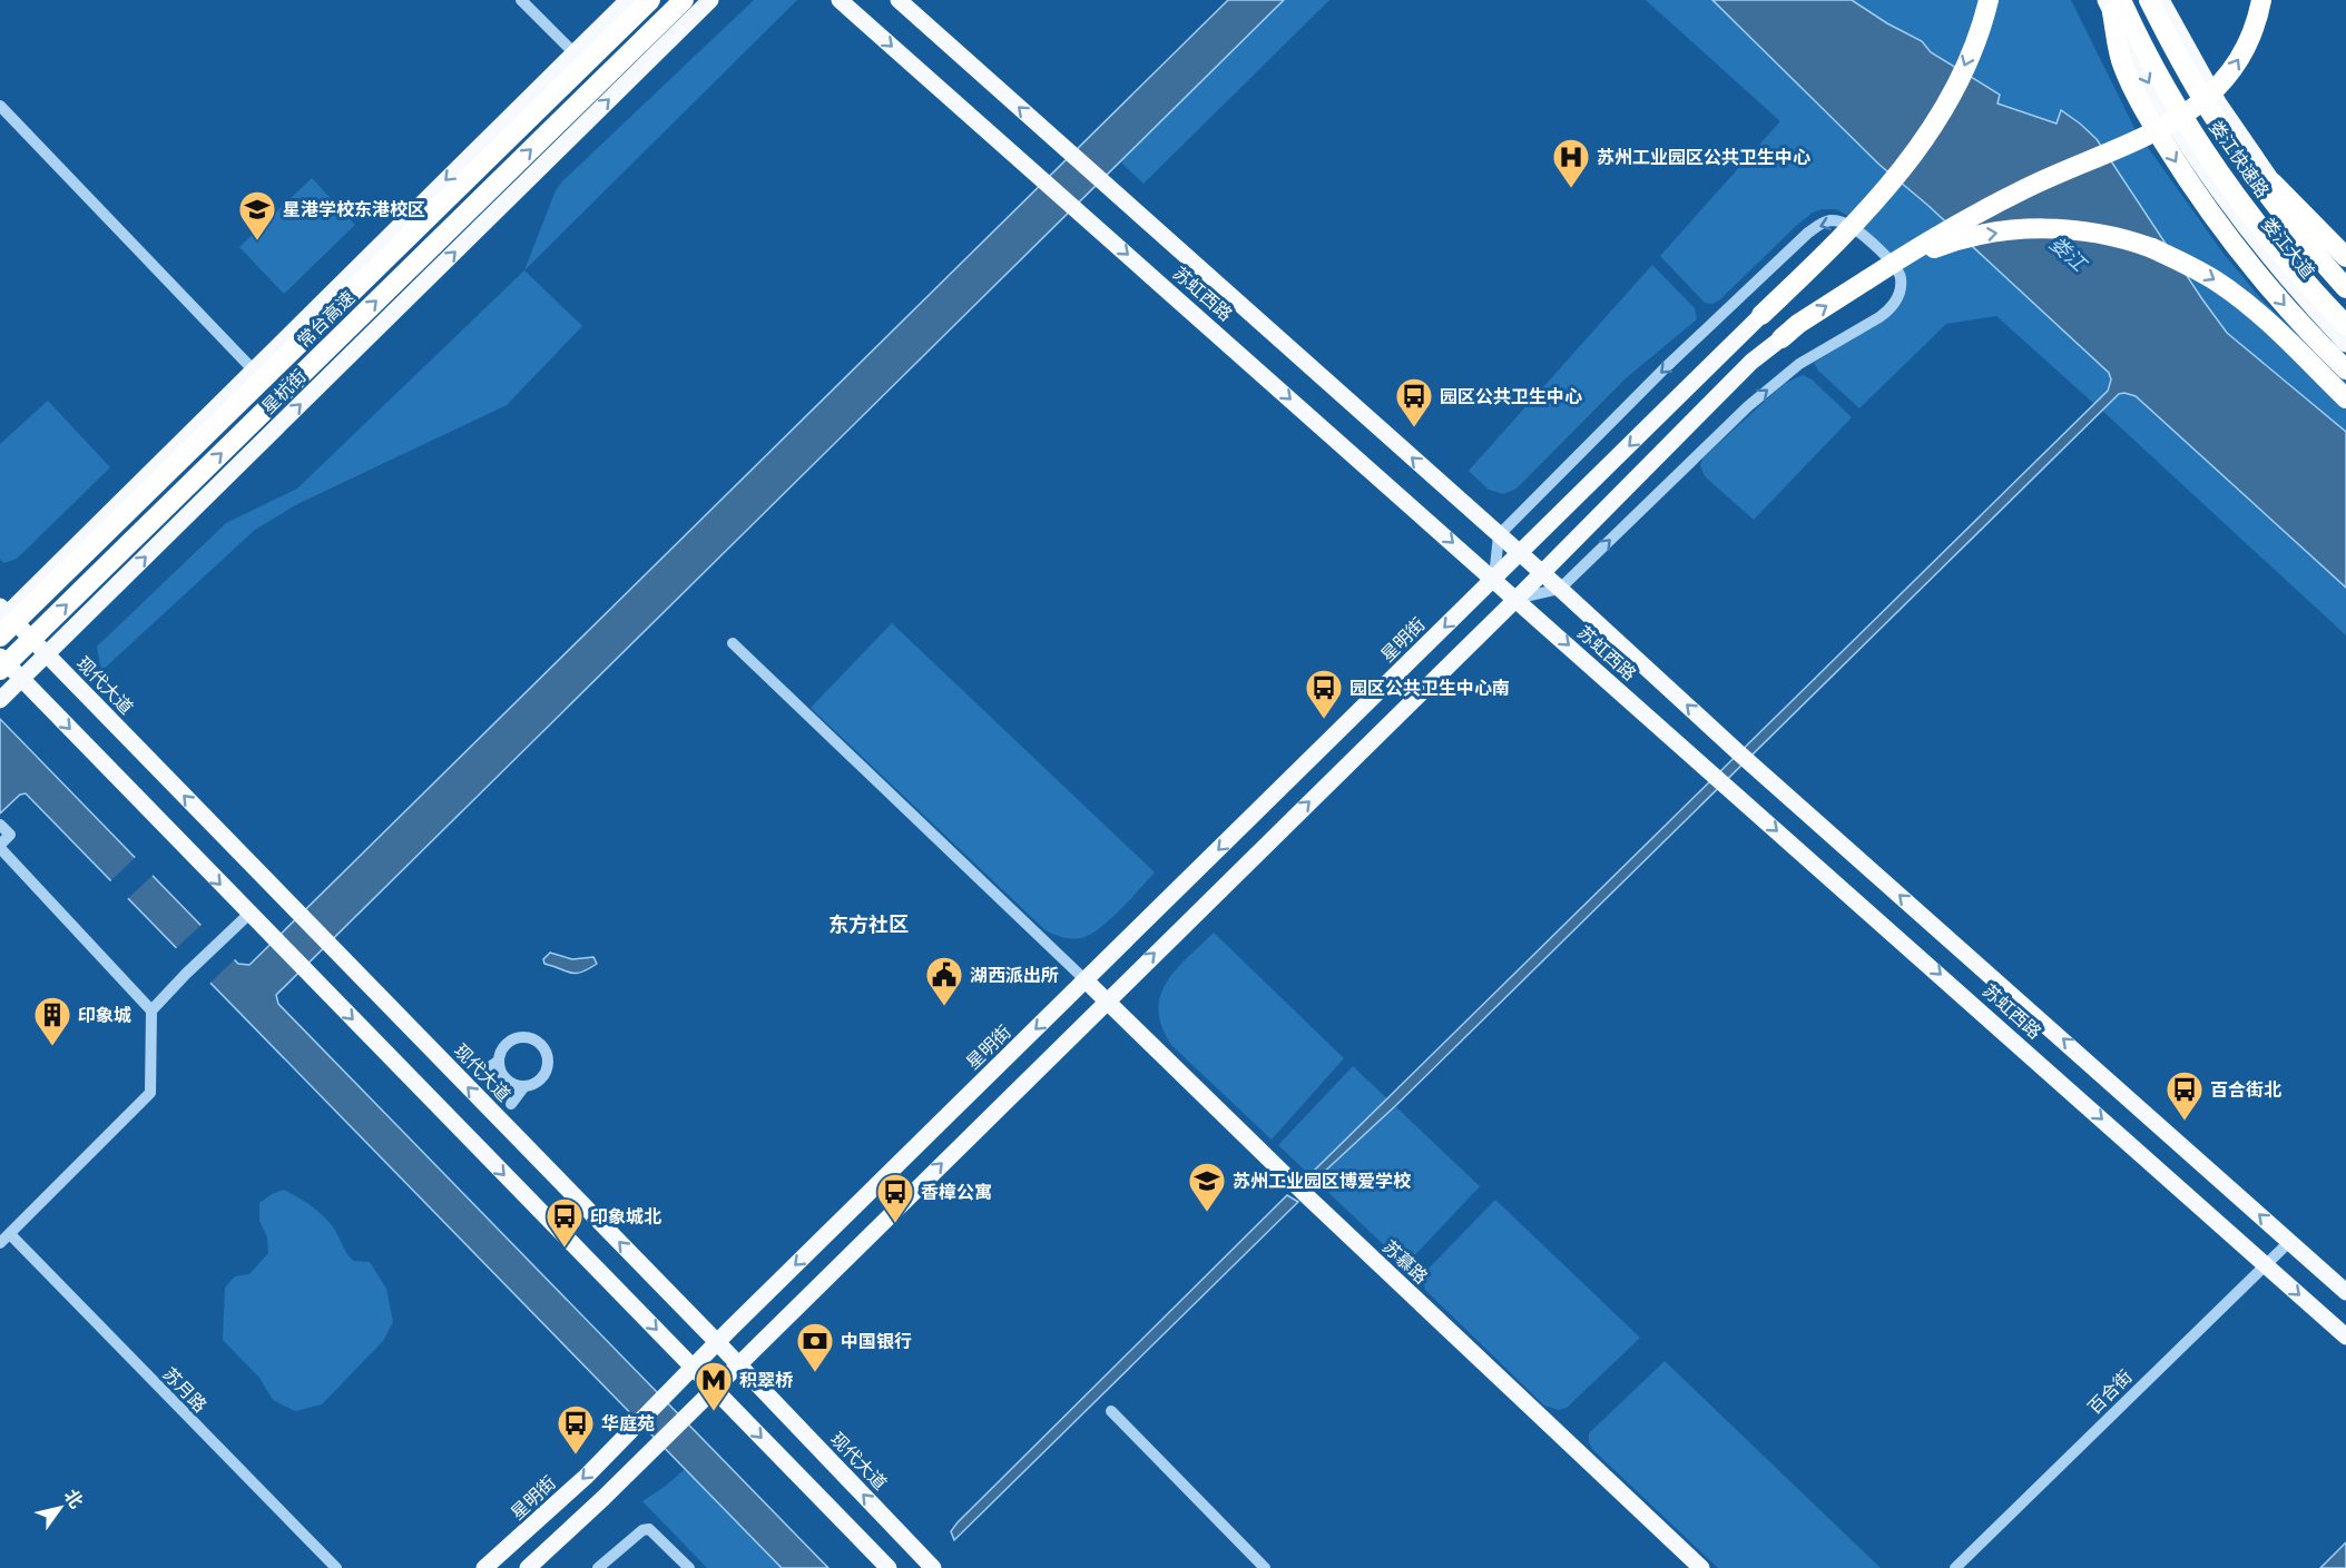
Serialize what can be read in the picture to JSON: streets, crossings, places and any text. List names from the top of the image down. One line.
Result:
{"streets":{"highway":["娄江快速路","常台高速"],"main road":["娄江大道","苏虹西路","星杭街","星明街","现代大道","苏慕路"],"street":["苏月路","百合街"]},"crossings":[["娄江快速路","娄江大道"],["苏虹西路","星明街"],["苏虹西路","百合街"],["星杭街","现代大道"],["星明街","现代大道"],["星明街","苏慕路"]],"districts":["东方社区"],"water":["娄江"],"places":{"hospital":["苏州工业园区公共卫生中心"],"school or university":["星港学校东港校区","苏州工业园区博爱学校"],"bus stop":["园区公共卫生中心","园区公共卫生中心南","百合街北","香樟公寓","印象城北","华庭苑"],"public building":["湖西派出所"],"building":["印象城"],"bank":["中国银行"],"metro station":["积翠桥"]},"north":"top right"}
